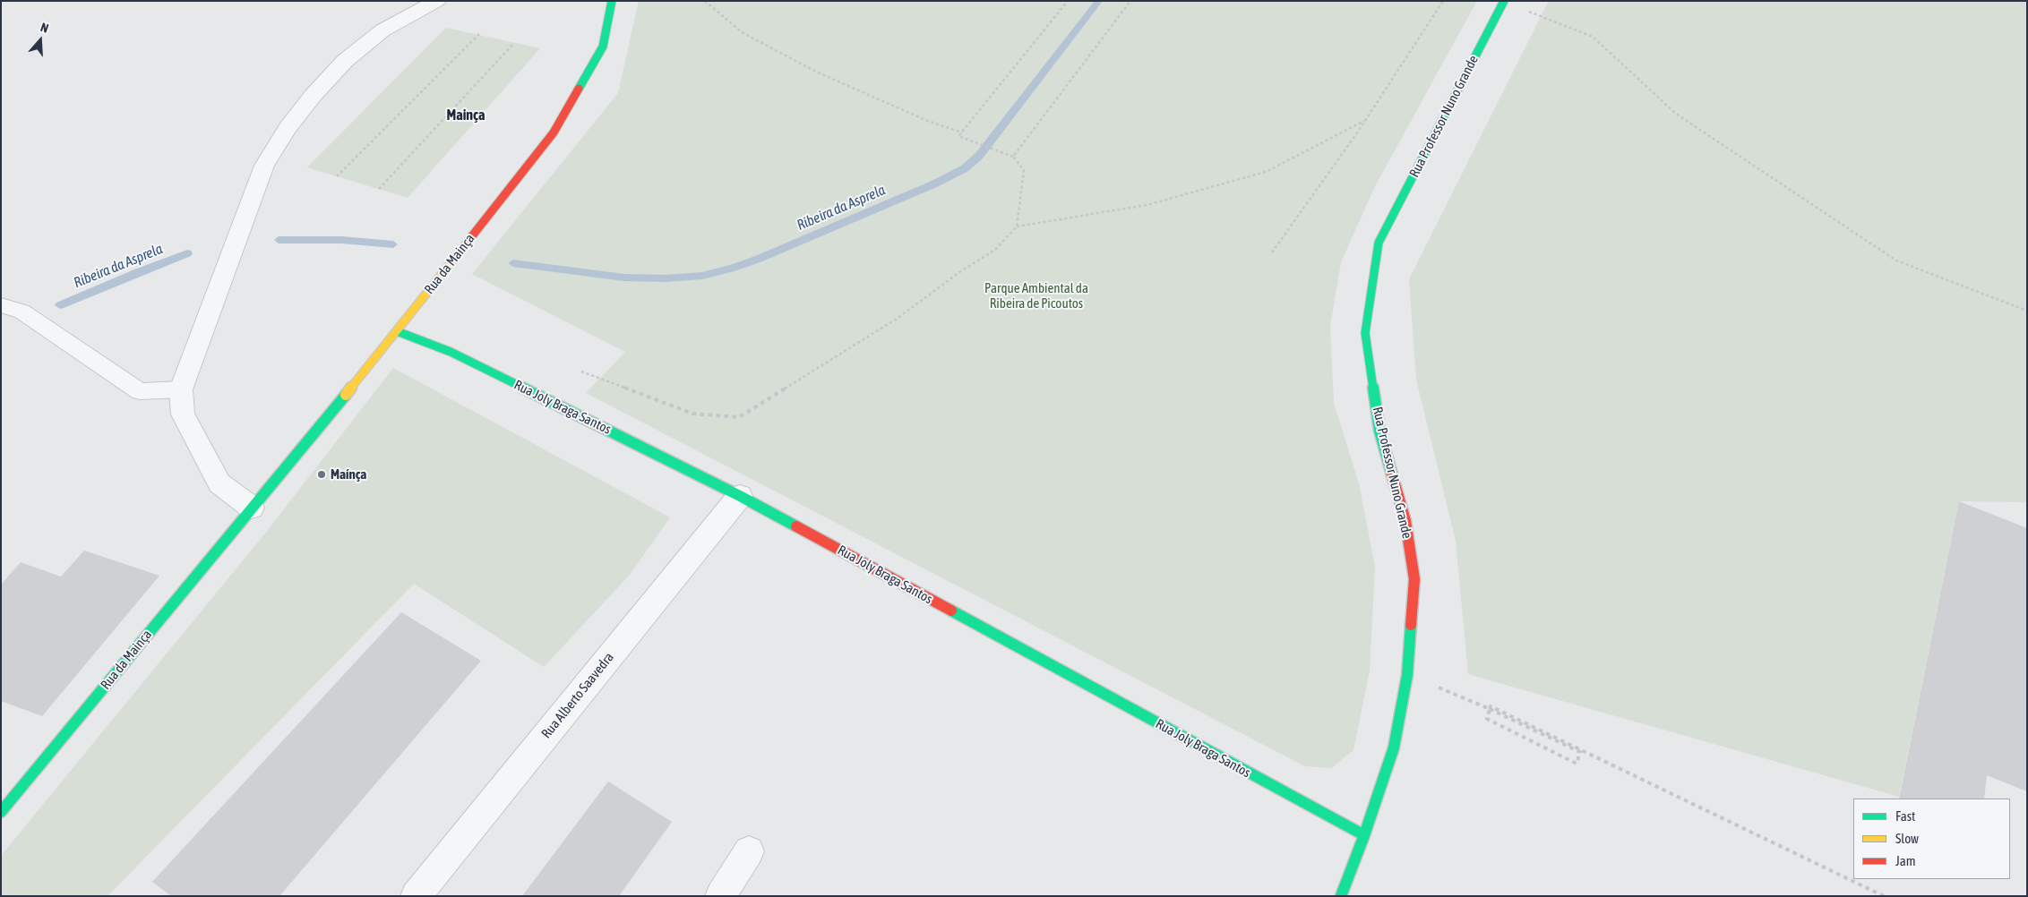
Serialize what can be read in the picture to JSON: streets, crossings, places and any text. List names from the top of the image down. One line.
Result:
{"streets":{"street":["Rua Professor Nuno Grande","Rua da Mainça","Rua Joly Braga Santos","Rua Alberto Saavedra"]},"crossings":[["Rua Professor Nuno Grande","Rua Joly Braga Santos"],["Rua da Mainça","Rua Joly Braga Santos"],["Rua Joly Braga Santos","Rua Alberto Saavedra"]],"districts":["Mainça"],"water":["Ribeira da Asprela"],"parks":["Parque Ambiental da Ribeira de Picoutos"],"places":["Maínça"],"legend":["Fast","Slow","Jam"],"north":"top"}
